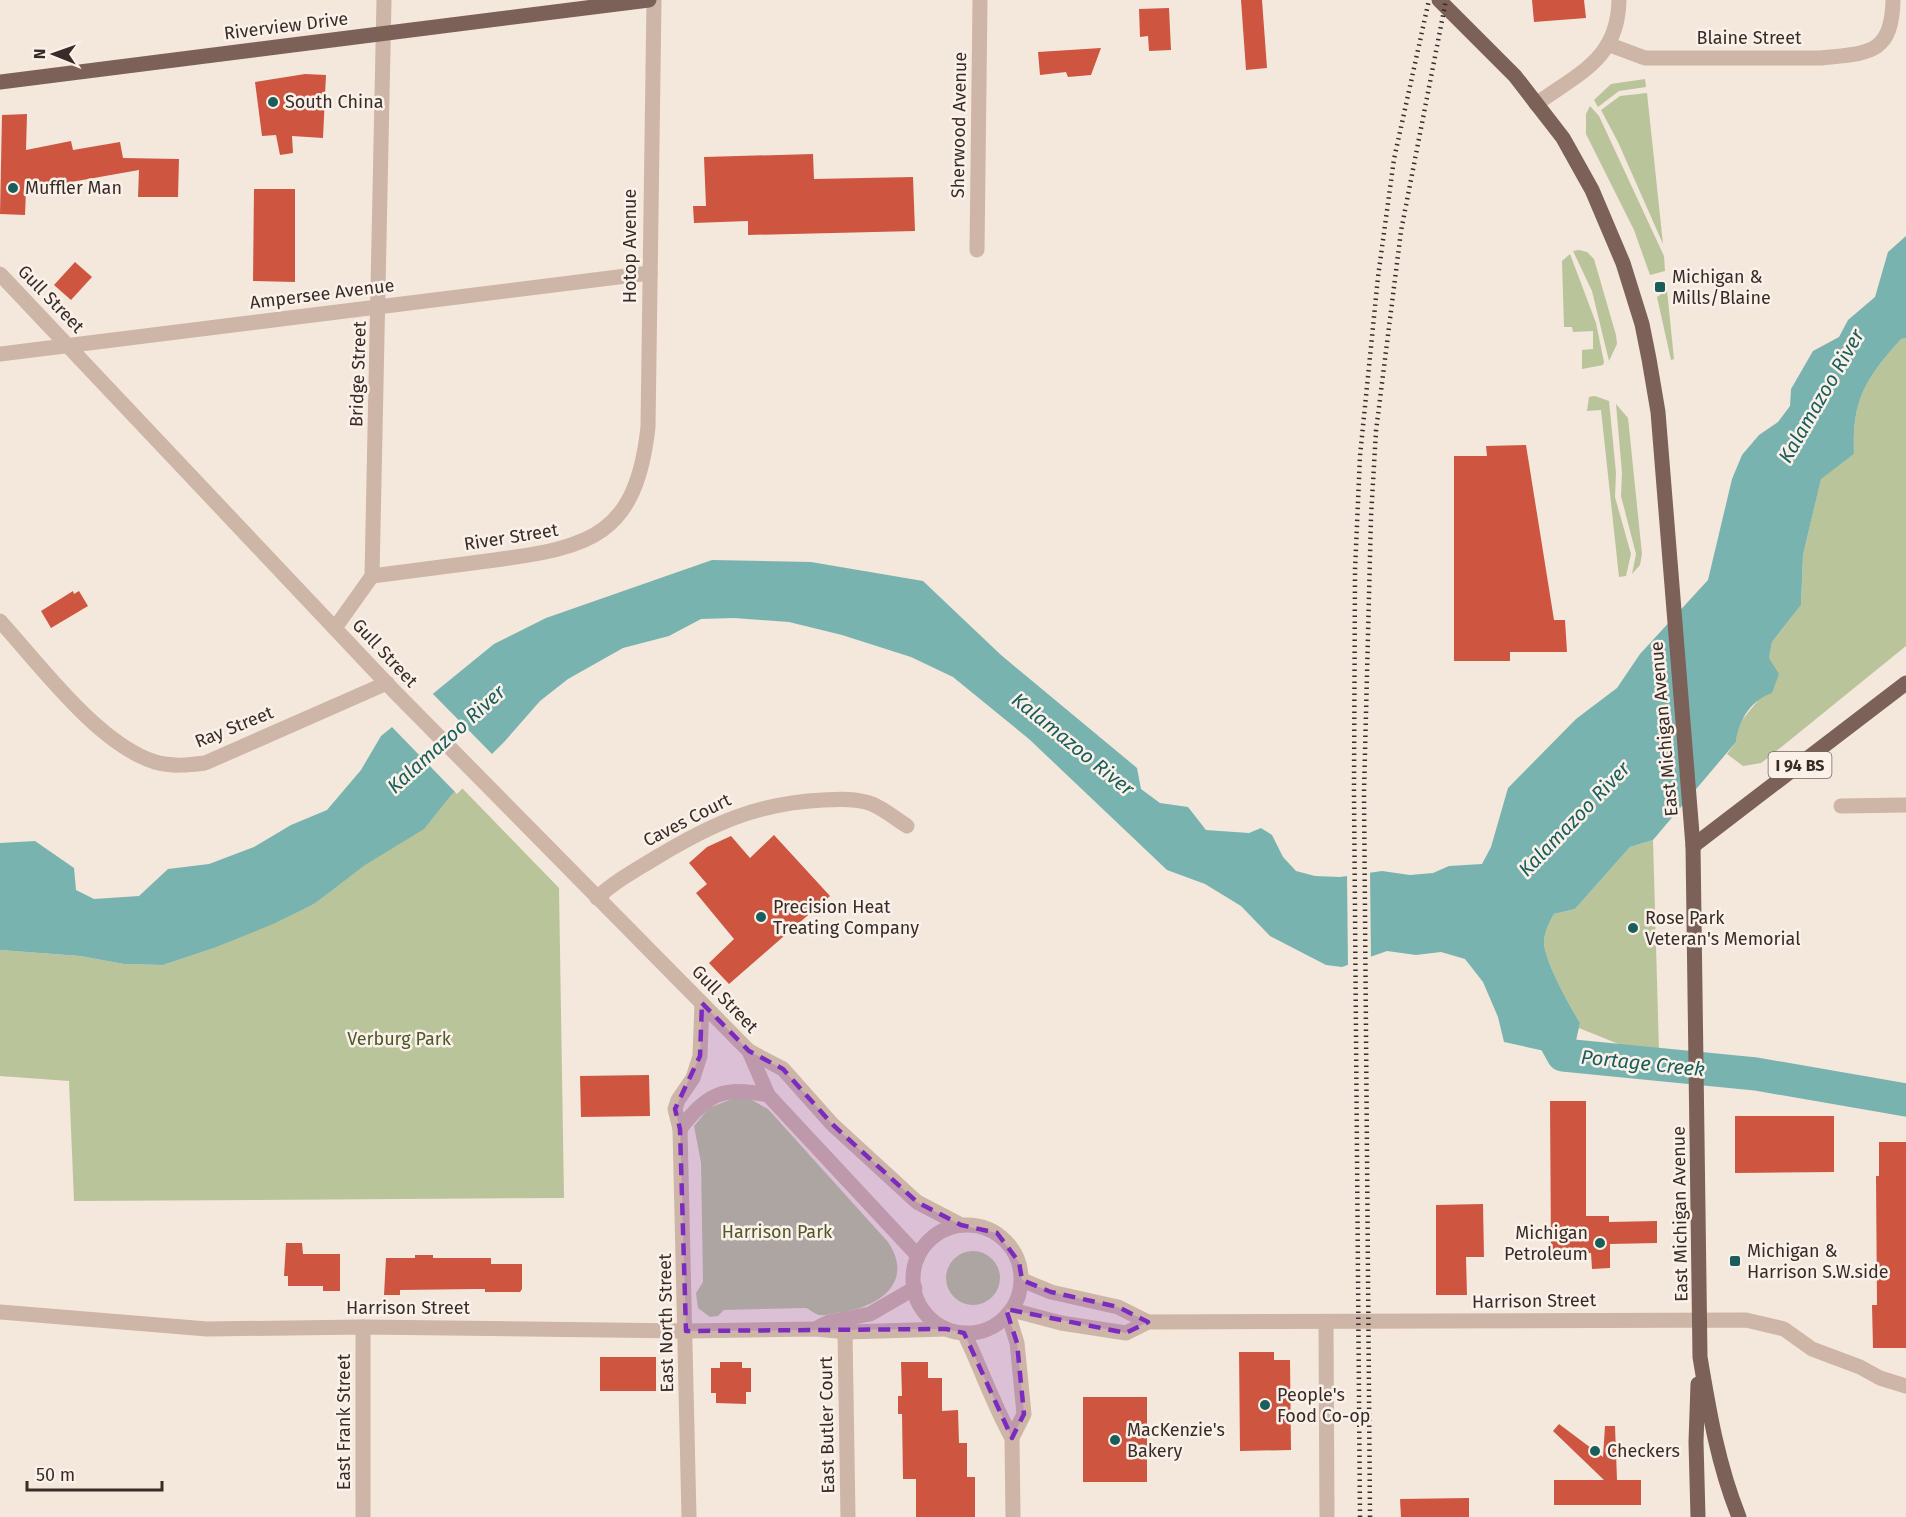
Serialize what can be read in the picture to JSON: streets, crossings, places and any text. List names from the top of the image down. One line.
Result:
{"streets":{"main road":["Riverview Drive","East Michigan Avenue","I 94 BS"],"street":["Blaine Street","Sherwood Avenue","Hotop Avenue","Ampersee Avenue","Gull Street","Bridge Street","River Street","Ray Street","Caves Court","Harrison Street","East North Street","East Frank Street","East Butler Court"]},"crossings":[["Riverview Drive","Bridge Street"],["Hotop Avenue","Ampersee Avenue"],["Hotop Avenue","River Street"],["Ampersee Avenue","Gull Street"],["Ampersee Avenue","Bridge Street"],["Gull Street","Ray Street"],["Gull Street","Caves Court"],["Gull Street","Harrison Street"],["Gull Street","East North Street"],["Bridge Street","River Street"],["East Michigan Avenue","I 94 BS"],["East Michigan Avenue","Harrison Street"],["Harrison Street","East North Street"],["Harrison Street","East Frank Street"],["Harrison Street","East Butler Court"]],"water":["Kalamazoo River","Portage Creek"],"parks":["Verburg Park","Harrison Park"],"places":{"other":["South China","Muffler Man","Precision Heat Treating Company","Rose Park Veteran's Memorial","Michigan Petroleum","People's Food Co-op","MacKenzie's Bakery","Checkers"],"transit":["Michigan & Mills/Blaine","Michigan & Harrison S.W.side"]},"scale_bar":"50 m","north":"left"}
